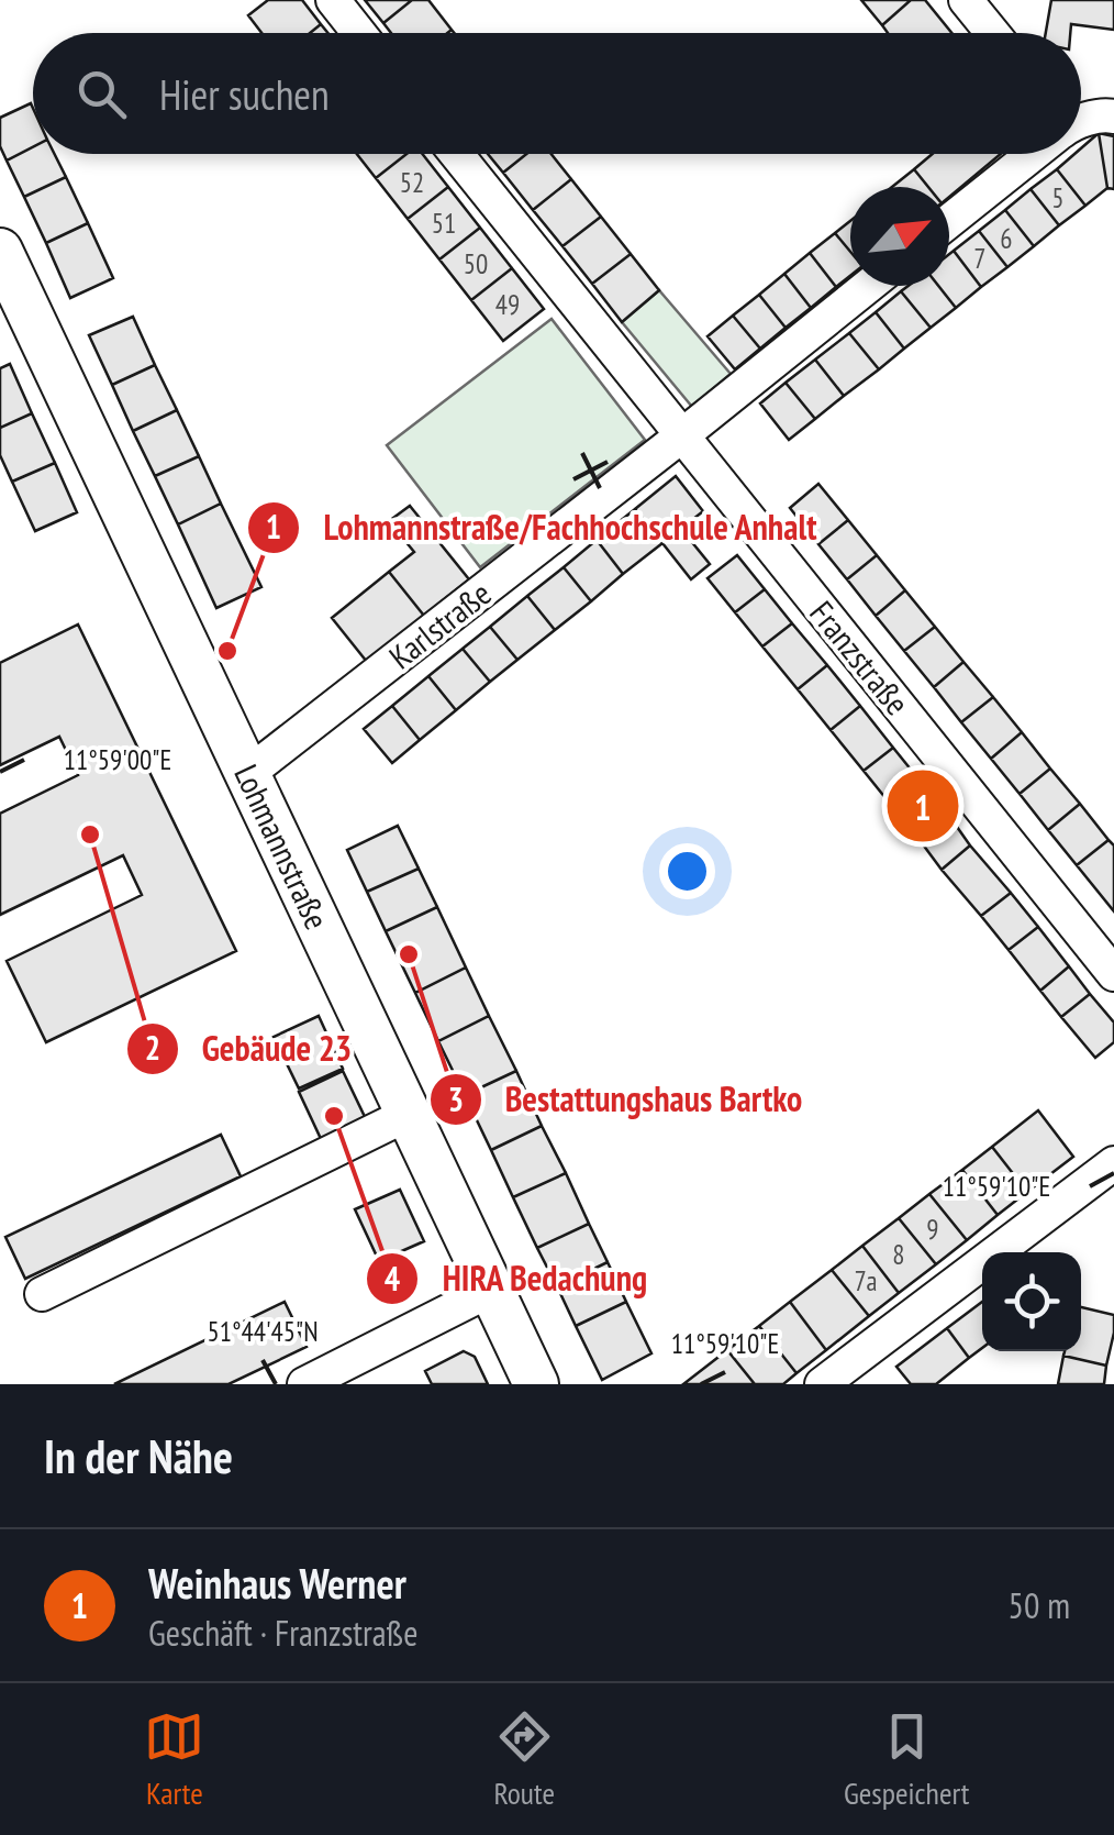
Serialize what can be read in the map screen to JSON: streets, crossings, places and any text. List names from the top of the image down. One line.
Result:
{"streets":{"main road":["Lohmannstraße"],"street":["Karlstraße","Franzstraße"]},"crossings":[["Karlstraße","Franzstraße"],["Karlstraße","Lohmannstraße"]],"places":["Lohmannstraße/Fachhochschule Anhalt","Gebäude 23","Bestattungshaus Bartko","HIRA Bedachung"],"house_numbers":["52","5","51","6","7","50","49","9","8","7a"],"north":"top right","page":{"search":"Hier suchen","pins":"1","heading":"In der Nähe","list":[{"mark":"1","name":"Weinhaus Werner","note":"Geschäft · Franzstraße","value":"50 m"}],"nav":["Karte","Route","Gespeichert"]},"coordinates":["11°59'00\"E","11°59'10\"E","51°44'45\"N"]}
